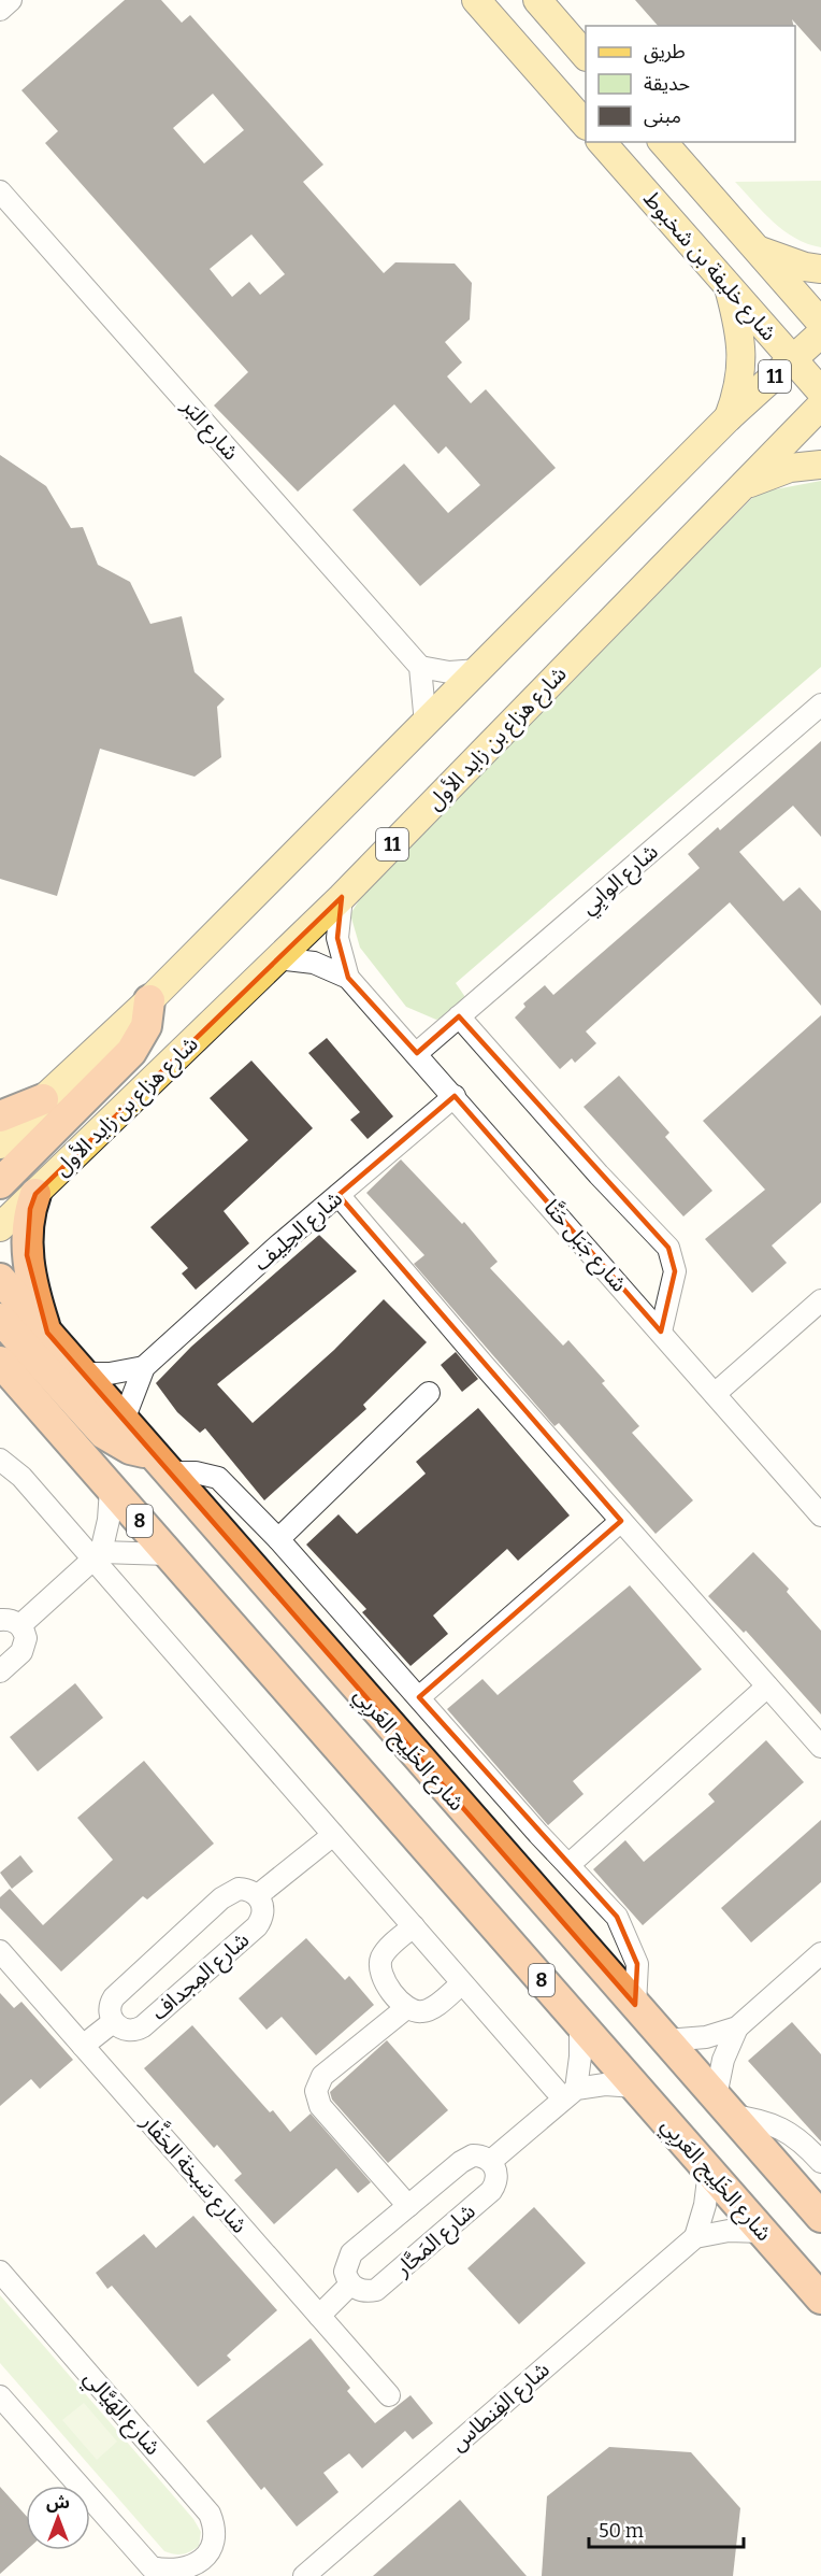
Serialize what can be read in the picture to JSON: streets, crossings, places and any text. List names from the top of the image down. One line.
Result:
{"streets":{"highway":["8","شارع الخَلِيج العَربِي"],"main road":["شارع خليفة بن شخبوط","11","شارع هزاع بن زايد الأول"],"street":["شارع البَر","شارع الوابِي","شارع الحِلِيف","شارع جَبَل حَتَّا","شارع المِجداف","شارع سَبخة الحَفَّار","شارع المَحَّار","شارع الفِنطاس","شارع الهَيَّالي"]},"crossings":[["شارع خليفة بن شخبوط","11"],["شارع هزاع بن زايد الأول","شارع جَبَل حَتَّا"],["شارع الوابِي","شارع جَبَل حَتَّا"],["شارع الحِلِيف","شارع جَبَل حَتَّا"],["شارع الحِلِيف","شارع الخَلِيج العَربِي"],["شارع الخَلِيج العَربِي","شارع الفِنطاس"]],"legend":["طريق","حديقة","مبنى"],"scale_bar":"50 m","north":"top"}
